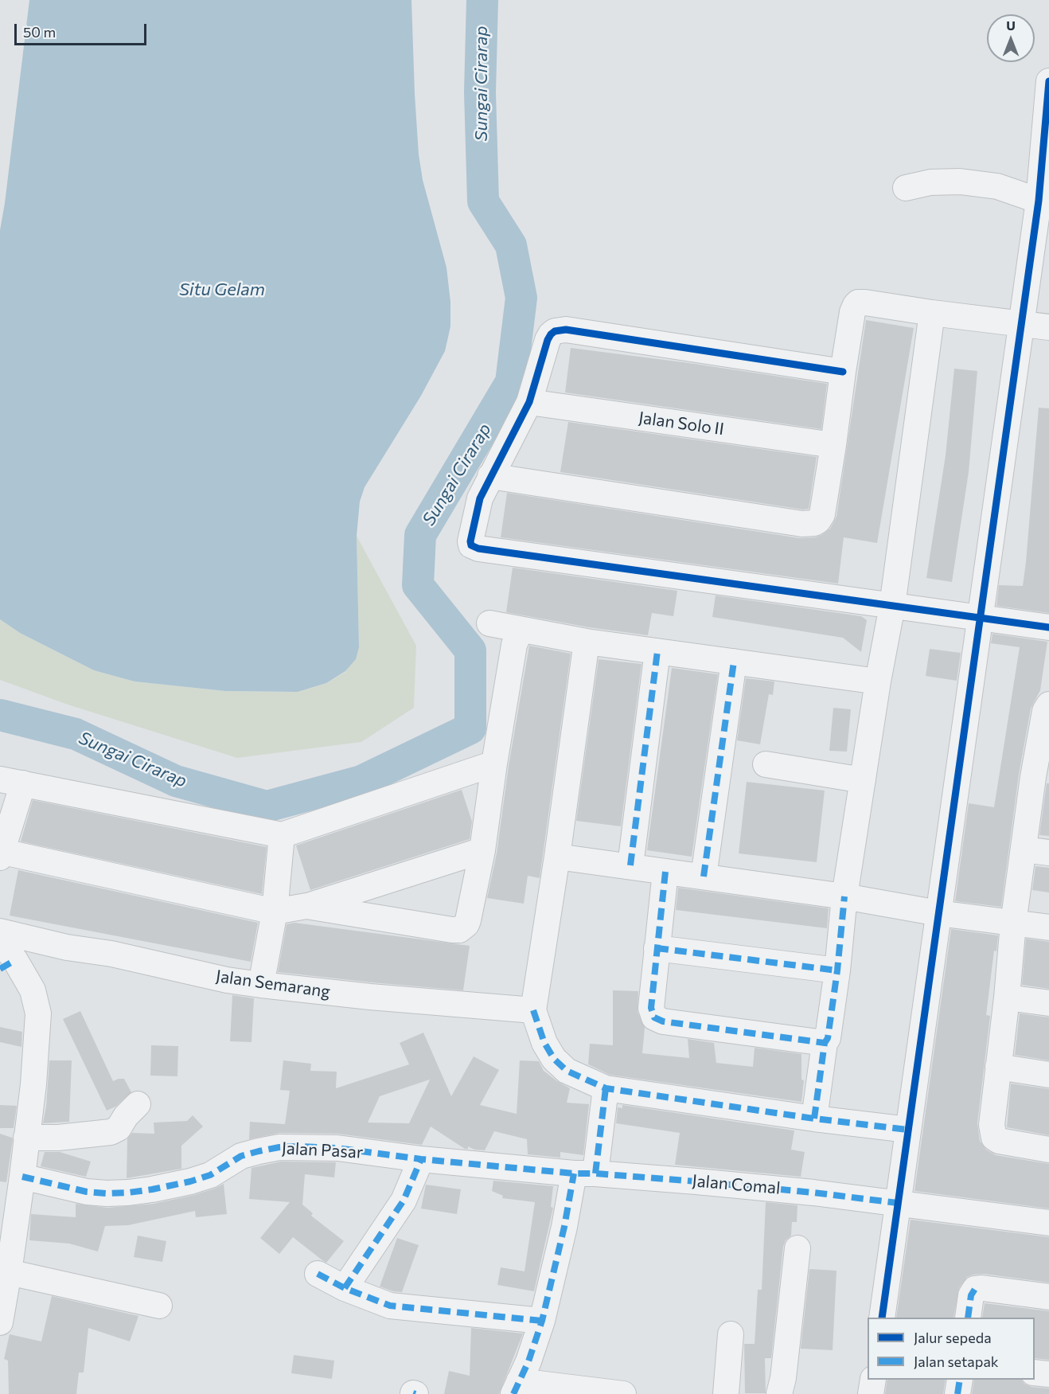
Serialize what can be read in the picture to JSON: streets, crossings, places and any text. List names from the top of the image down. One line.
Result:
{"streets":{"street":["Jalan Solo II","Jalan Semarang","Jalan Pasar","Jalan Comal"]},"crossings":[["Jalan Pasar","Jalan Comal"]],"water":["Sungai Cirarap","Situ Gelam"],"legend":["Jalur sepeda","Jalan setapak"],"scale_bar":"50 m","north":"top"}
